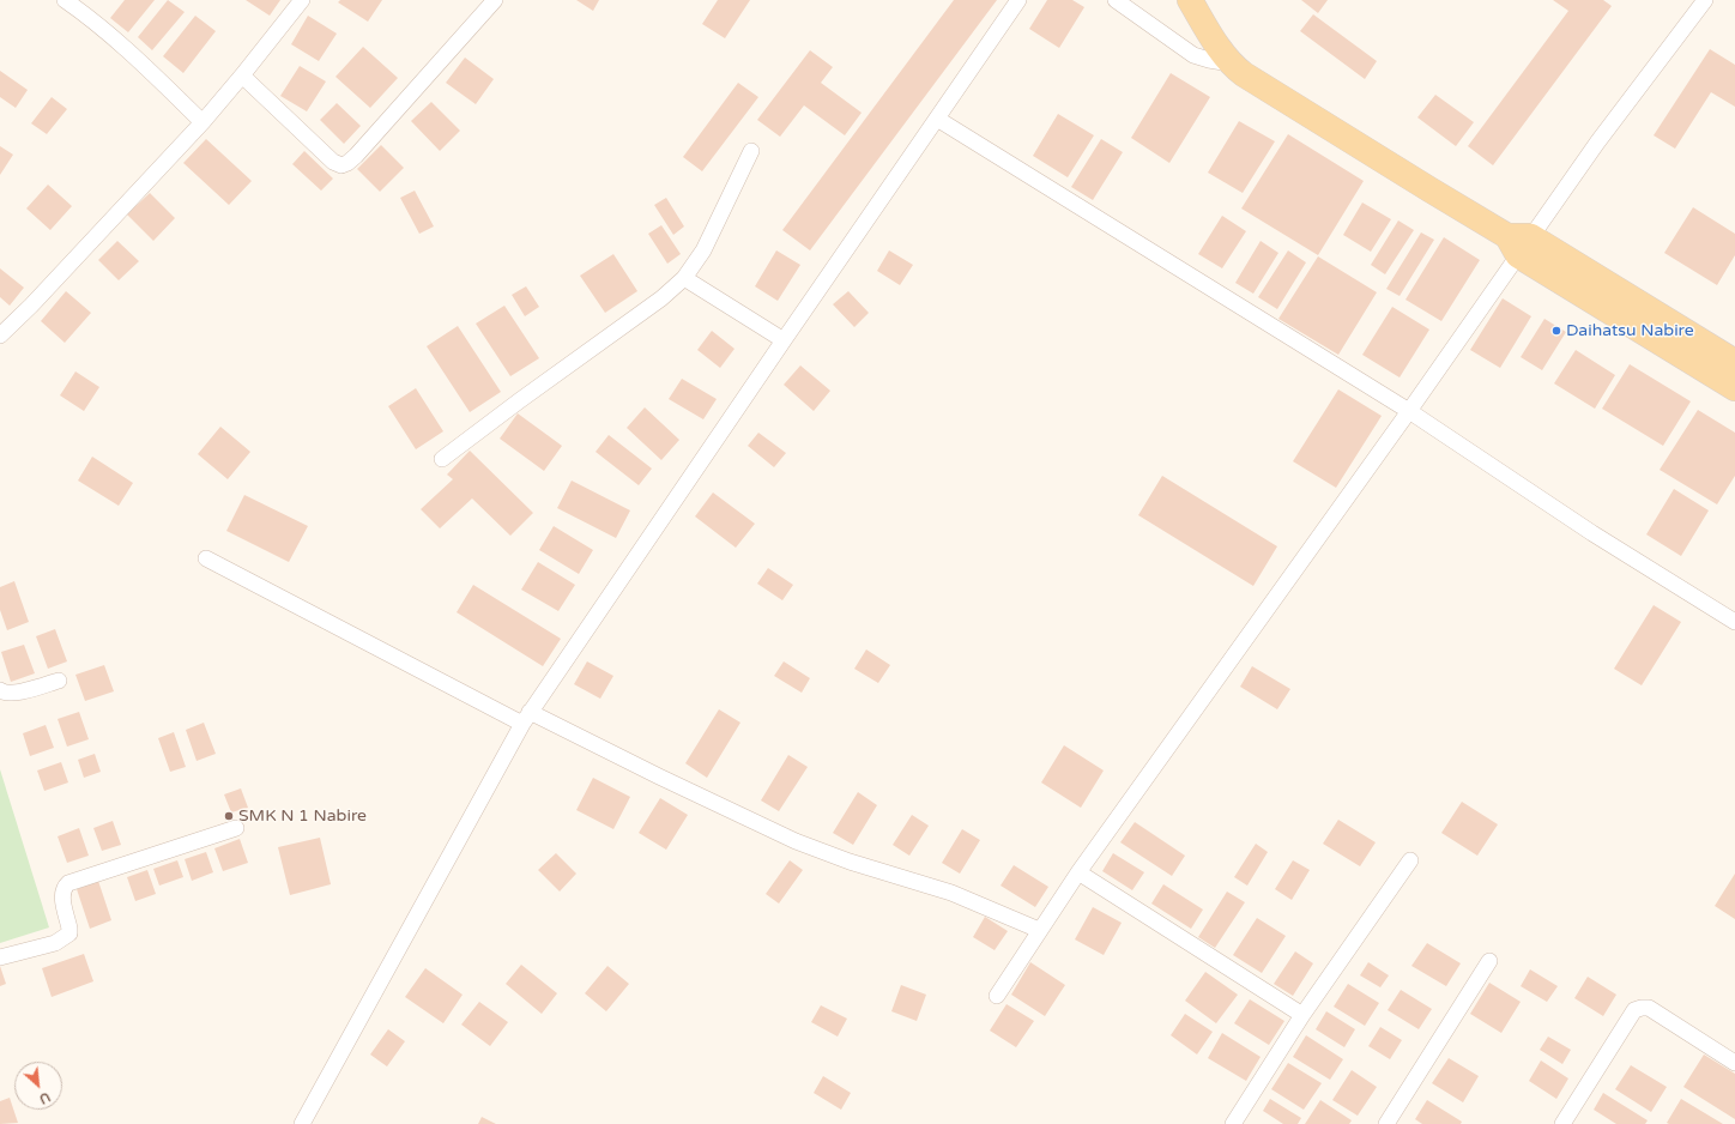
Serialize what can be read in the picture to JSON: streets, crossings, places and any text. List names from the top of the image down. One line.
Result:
{"places":["Daihatsu Nabire","SMK N 1 Nabire"],"north":"bottom right"}
